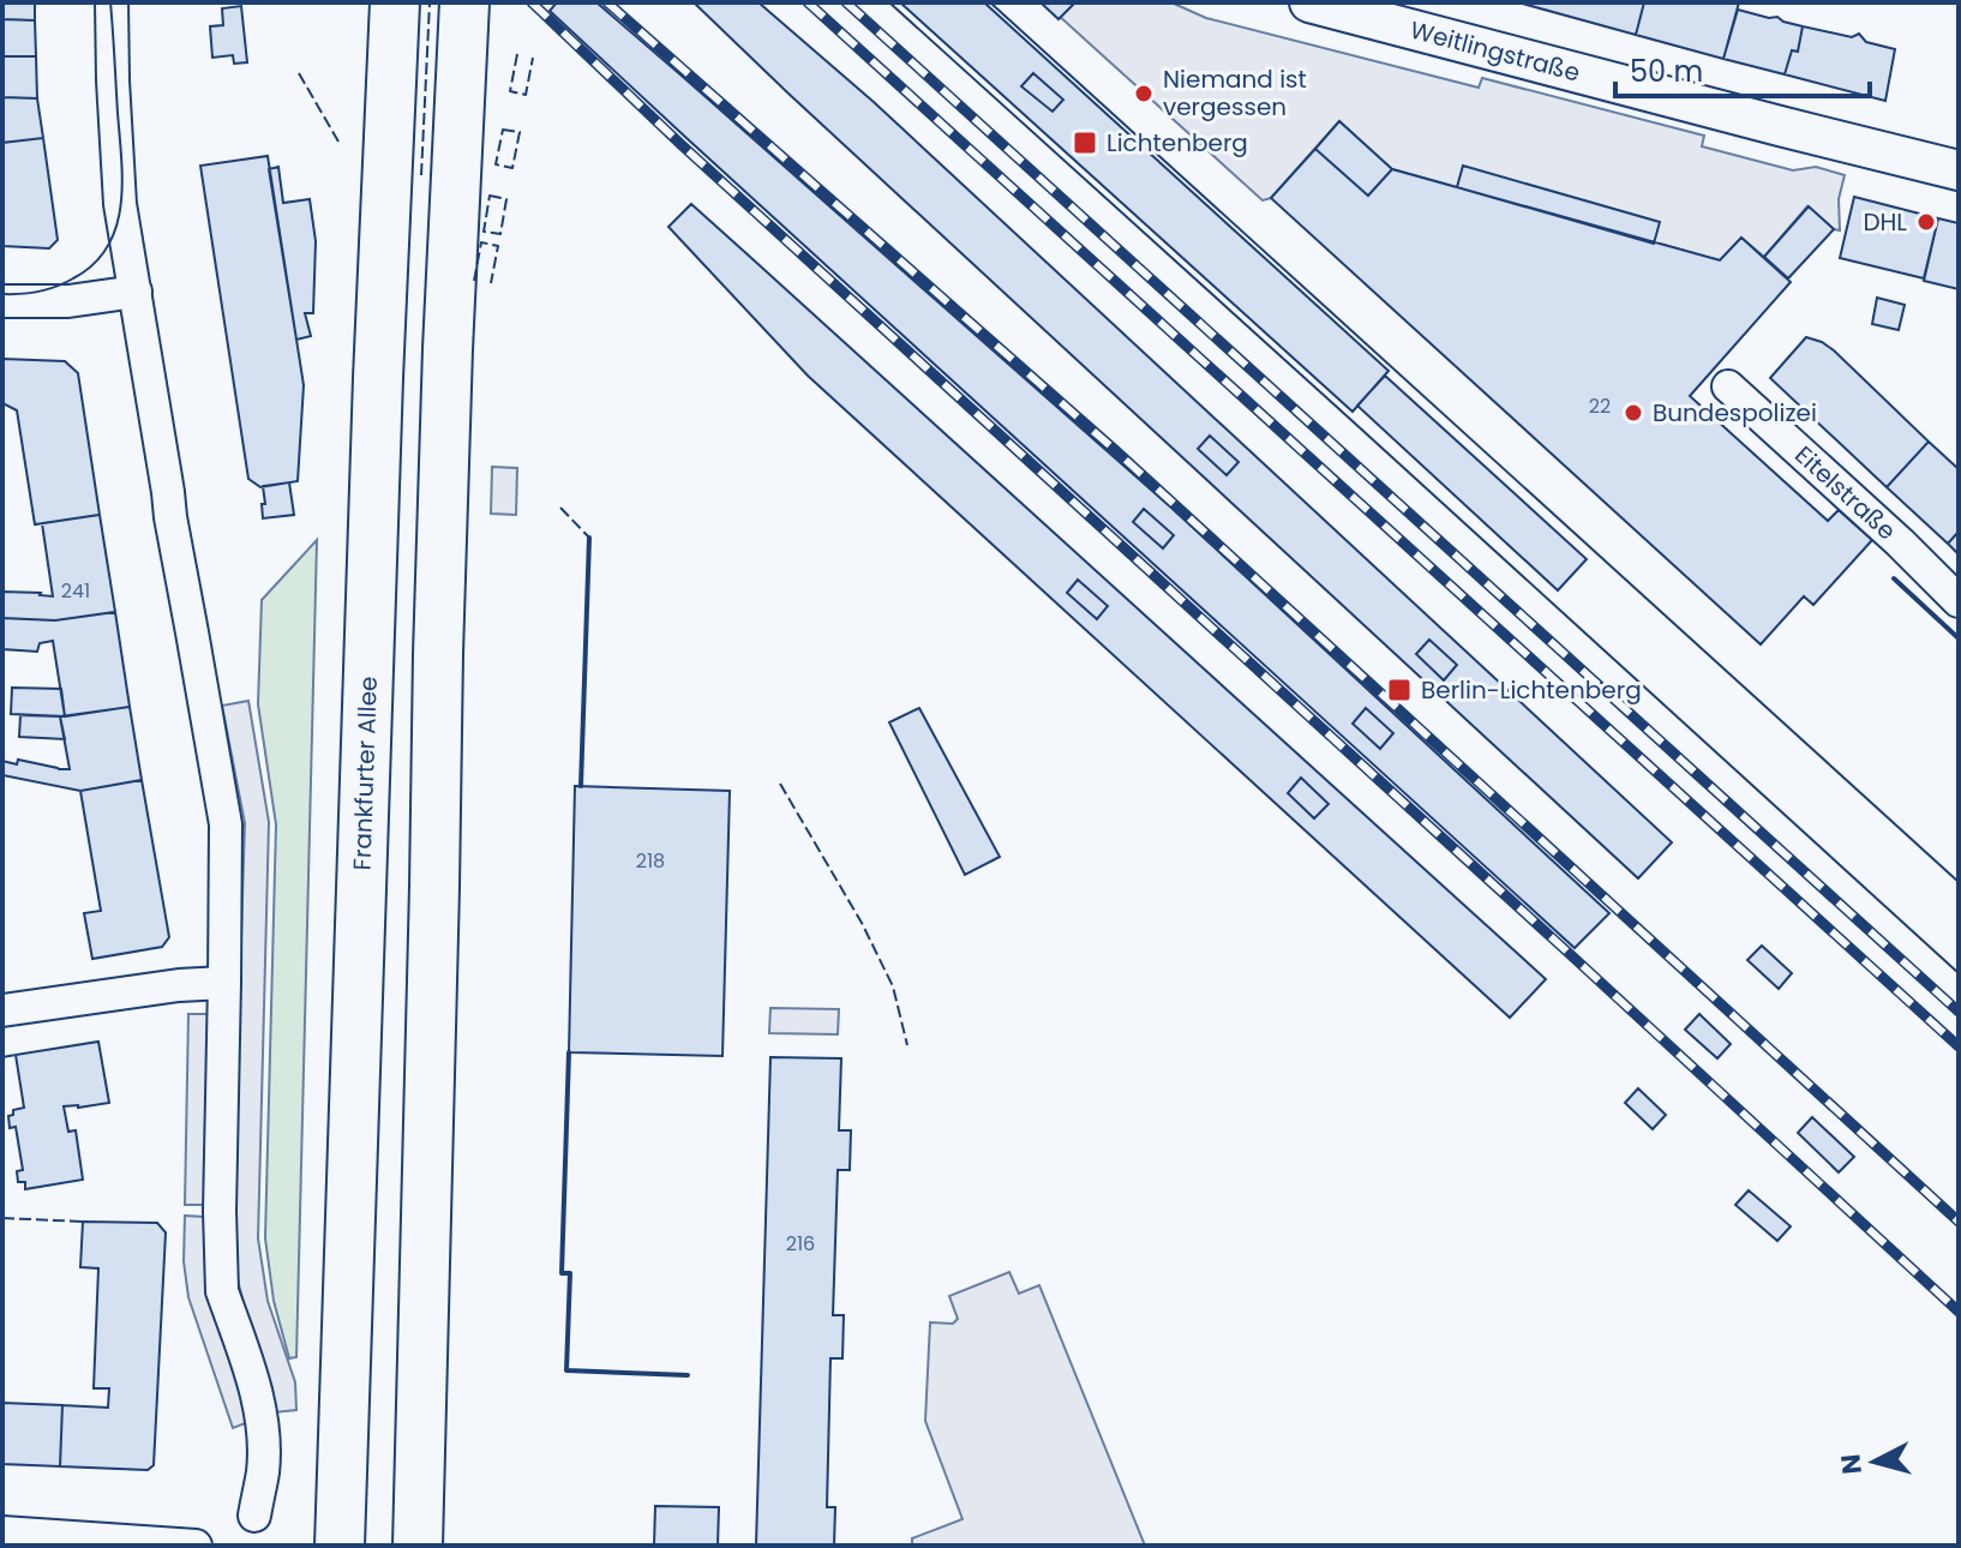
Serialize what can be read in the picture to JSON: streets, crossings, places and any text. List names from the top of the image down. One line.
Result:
{"streets":{"main road":["Frankfurter Allee"],"street":["Weitlingstraße","Eitelstraße"]},"places":{"other":["Niemand ist vergessen","DHL","Bundespolizei"],"transit":["Lichtenberg","Berlin-Lichtenberg"]},"house_numbers":["22","241","218","216"],"scale_bar":"50 m","north":"left"}
